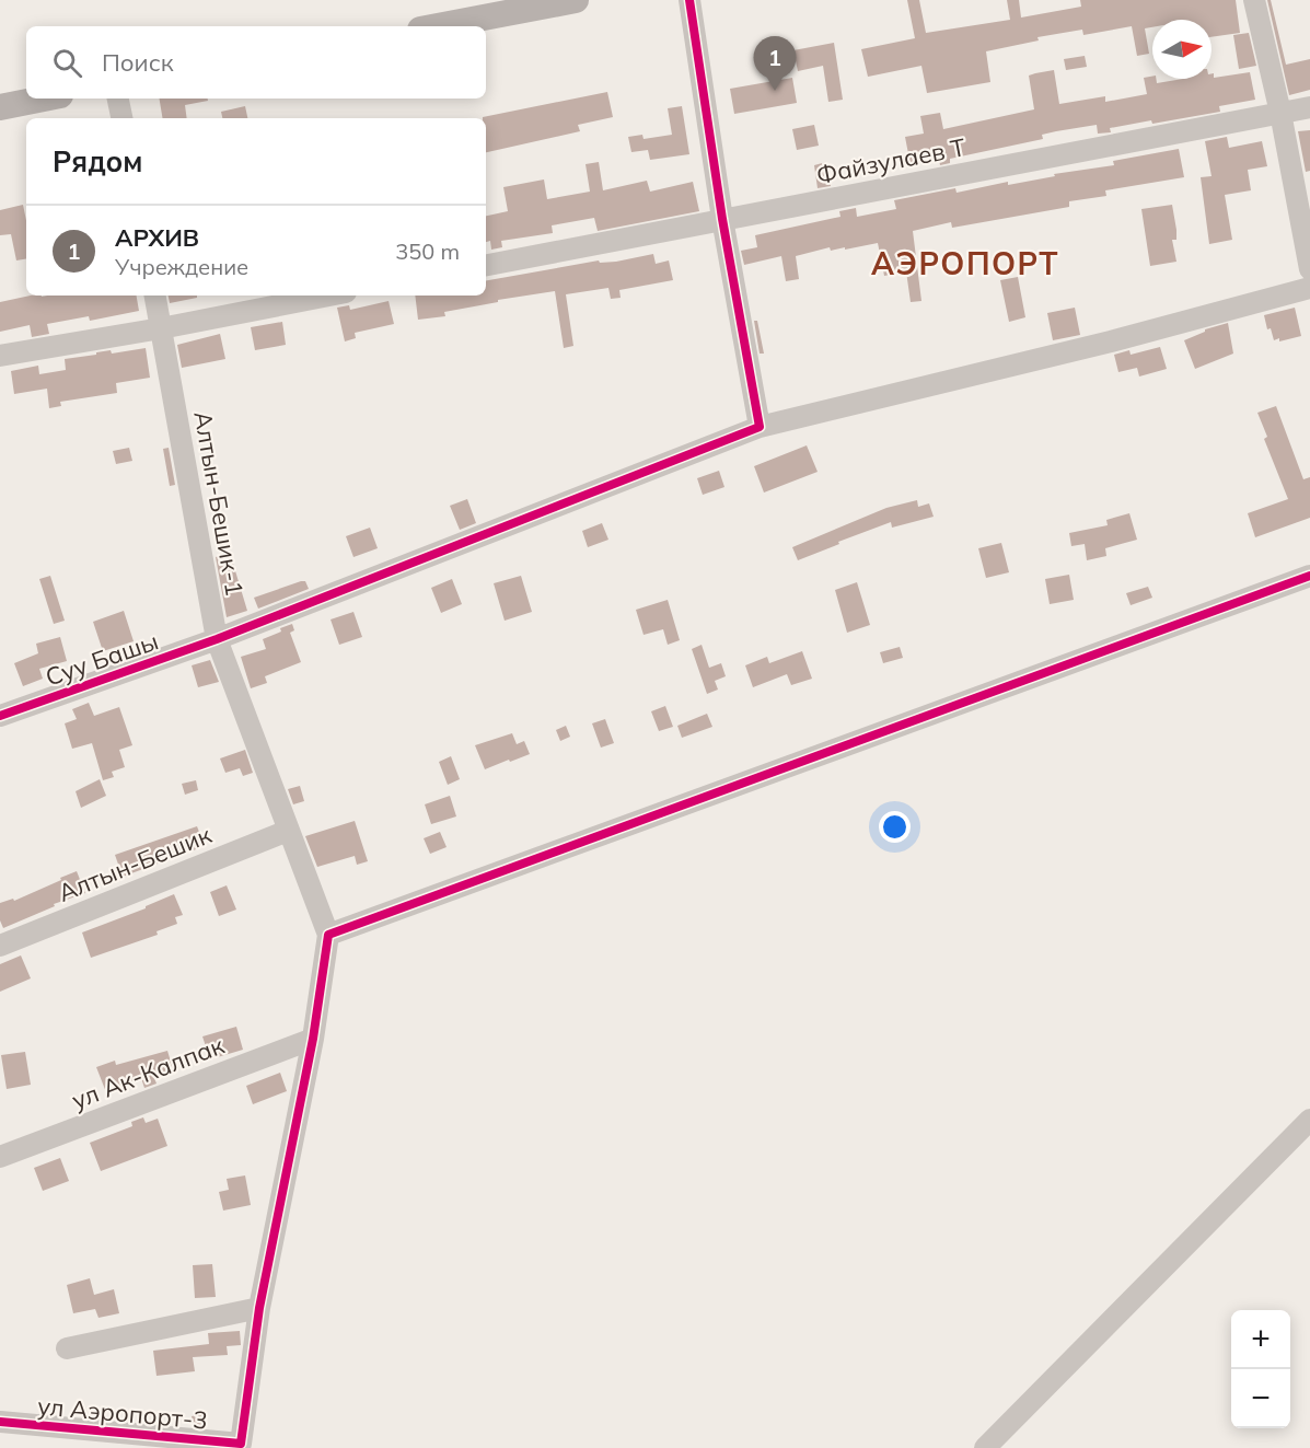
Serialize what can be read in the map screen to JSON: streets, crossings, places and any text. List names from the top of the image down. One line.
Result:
{"streets":{"street":["Файзулаев Т","Алтын-Бешик-1","Суу Башы","Алтын-Бешик","ул Ак-Калпак","ул Аэропорт-3"]},"crossings":[["Алтын-Бешик-1","Суу Башы"],["Алтын-Бешик-1","Алтын-Бешик"]],"districts":["АЭРОПОРТ"],"north":"right","page":{"search":"Поиск","pins":"1","heading":"Рядом","list":[{"mark":"1","name":"АРХИВ","note":"Учреждение","value":"350 m"}],"map_buttons":["+","−"]}}
